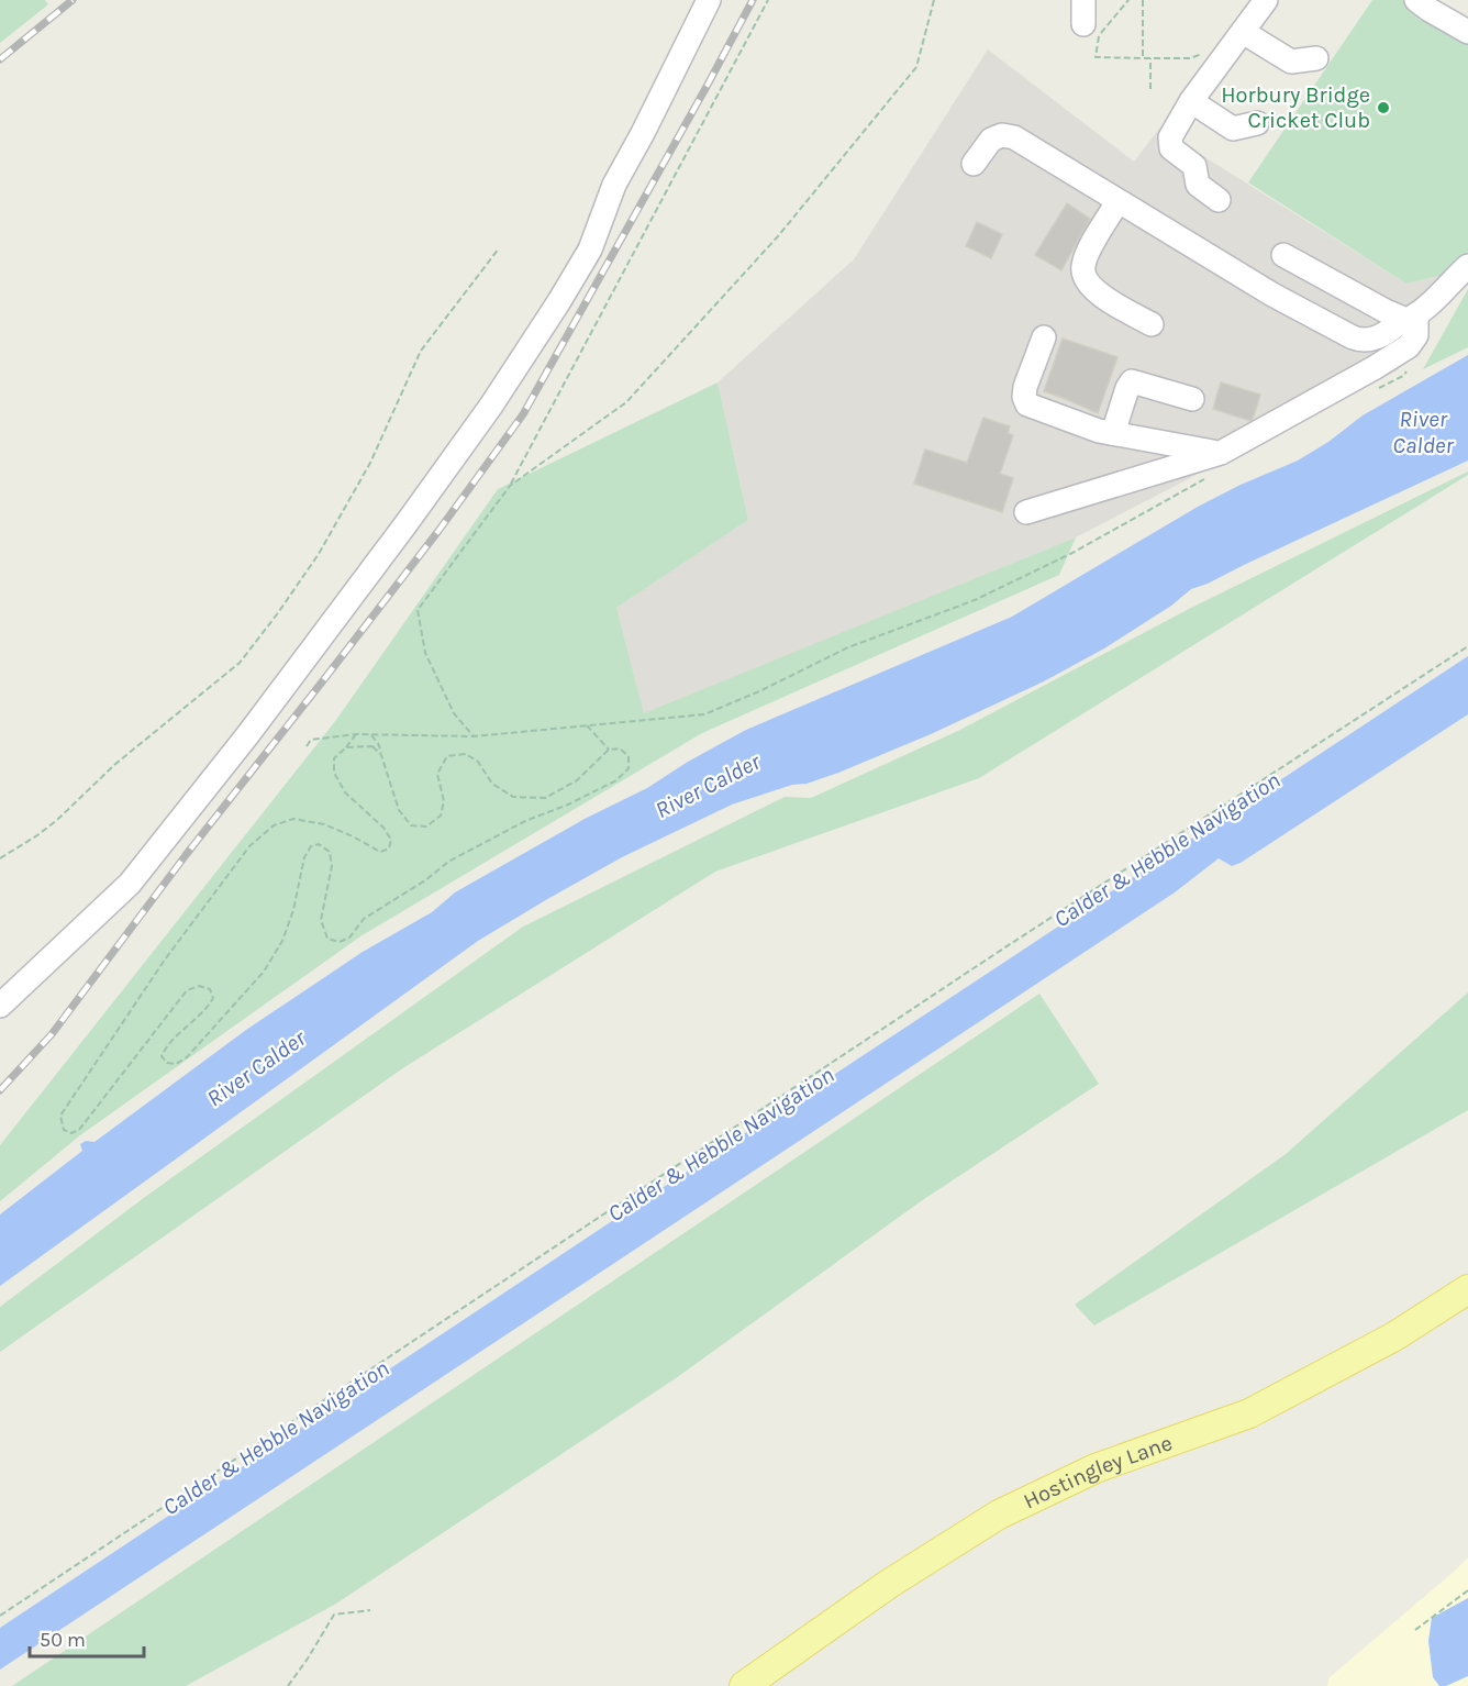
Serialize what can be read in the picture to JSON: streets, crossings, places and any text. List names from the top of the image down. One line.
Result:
{"streets":{"main road":["Hostingley Lane"]},"water":["River Calder","Calder & Hebble Navigation"],"places":["Horbury Bridge Cricket Club"],"scale_bar":"50 m"}
